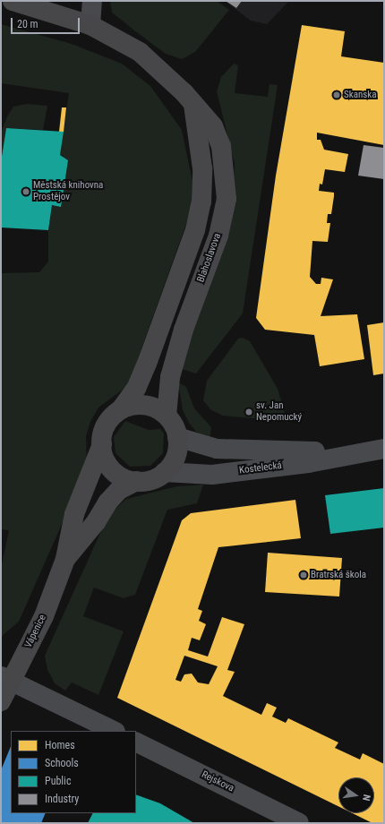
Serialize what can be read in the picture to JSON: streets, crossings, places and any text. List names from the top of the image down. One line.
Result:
{"streets":{"main road":["Blahoslavova","Vápenice"],"street":["Kostelecká","Rejskova"]},"crossings":[["Blahoslavova","Kostelecká"],["Blahoslavova","Vápenice"],["Kostelecká","Vápenice"]],"places":["Skanska","Městská knihovna Prostějov","sv. Jan Nepomucký","Bratrská škola"],"legend":["Homes","Schools","Public","Industry"],"scale_bar":"20 m","north":"right"}
